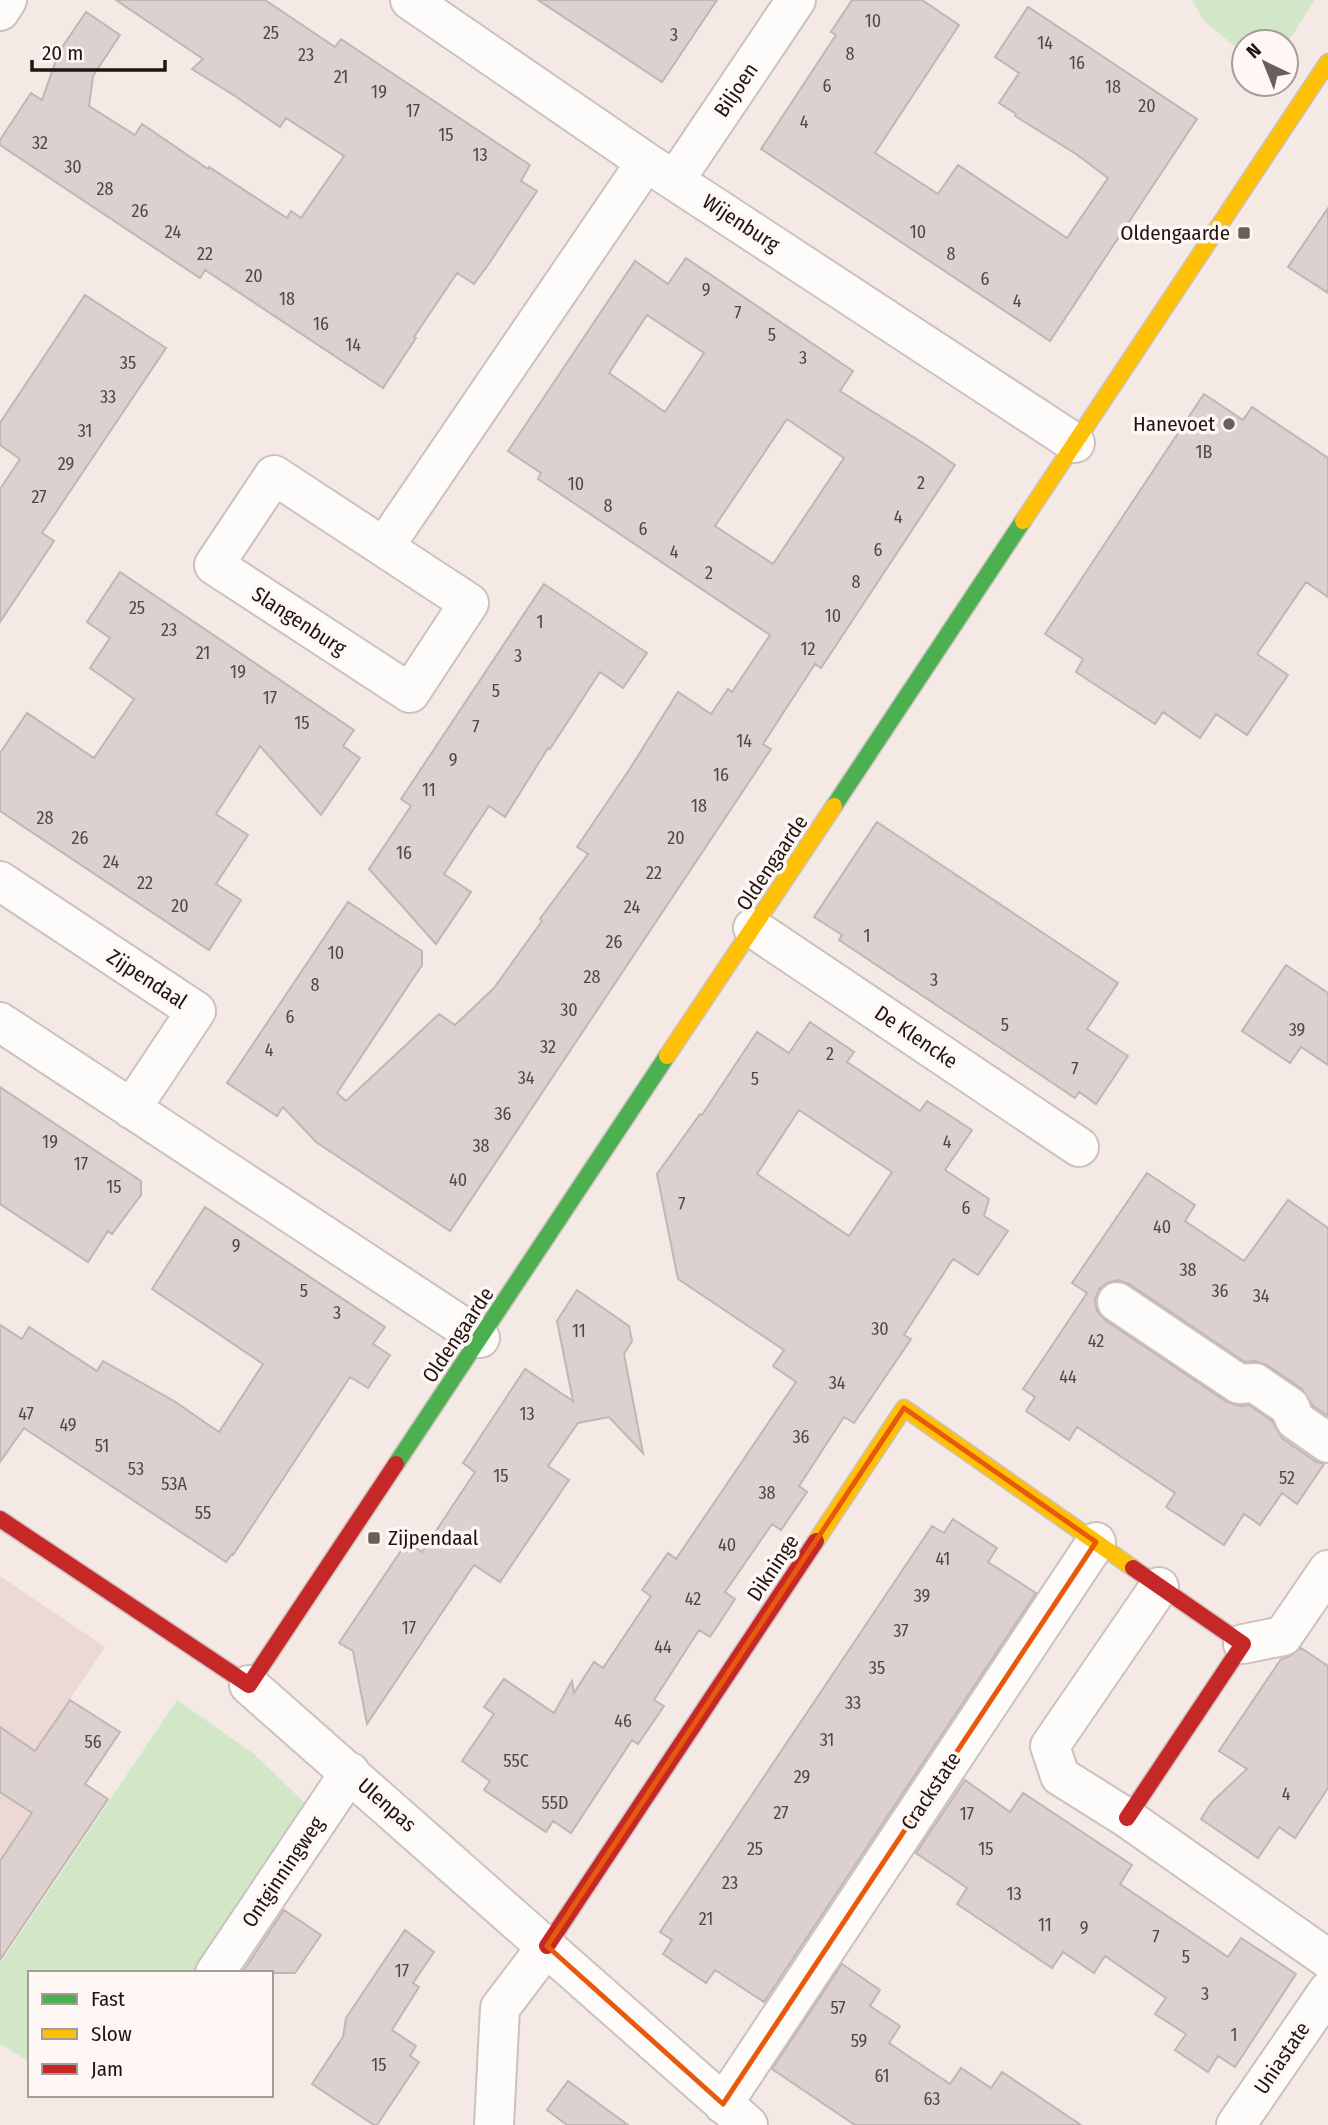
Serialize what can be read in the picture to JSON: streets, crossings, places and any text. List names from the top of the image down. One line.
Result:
{"streets":{"street":["Biljoen","Wijenburg","Slangenburg","Oldengaarde","Zijpendaal","De Klencke","Dikninge","Crackstate","Ulenpas","Ontginningweg","Uniastate"]},"crossings":[["Biljoen","Wijenburg"],["Wijenburg","Oldengaarde"],["Oldengaarde","De Klencke"],["Oldengaarde","Ulenpas"],["Dikninge","Crackstate"],["Dikninge","Ulenpas"],["Crackstate","Ulenpas"],["Ulenpas","Ontginningweg"]],"places":{"transit":["Oldengaarde","Zijpendaal"],"other":["Hanevoet"]},"house_numbers":["10","25","3","14","8","23","16","21","6","18","19","20","17","4","15","32","13","30","28","26","24","10","22","8","20","6","9","18","4","7","16","5","14","3","35","33","31","1B","29","2","10","27","8","4","6","6","4","2","8","25","10","1","23","12","21","3","19","5","17","15","7","14","9","16","11","18","28","26","20","16","24","22","22","20","24","1","26","10","28","3","8","30","6","5","39","32","4","2","7","34","5","36","19","4","38","17","40","15","7","6","40","9","38","5","36","34","3","30","11","42","44","34","47","13","49","36","51","53","15","52","53A","38","55","40","41","39","42","17","37","44","35","33","46","31","56","55C","29","4","55D","27","17","25","15","23","13","21","11","9","7","5","17","3","57","1","59","15","61","63"],"legend":["Fast","Slow","Jam"],"scale_bar":"20 m","north":"top left"}
